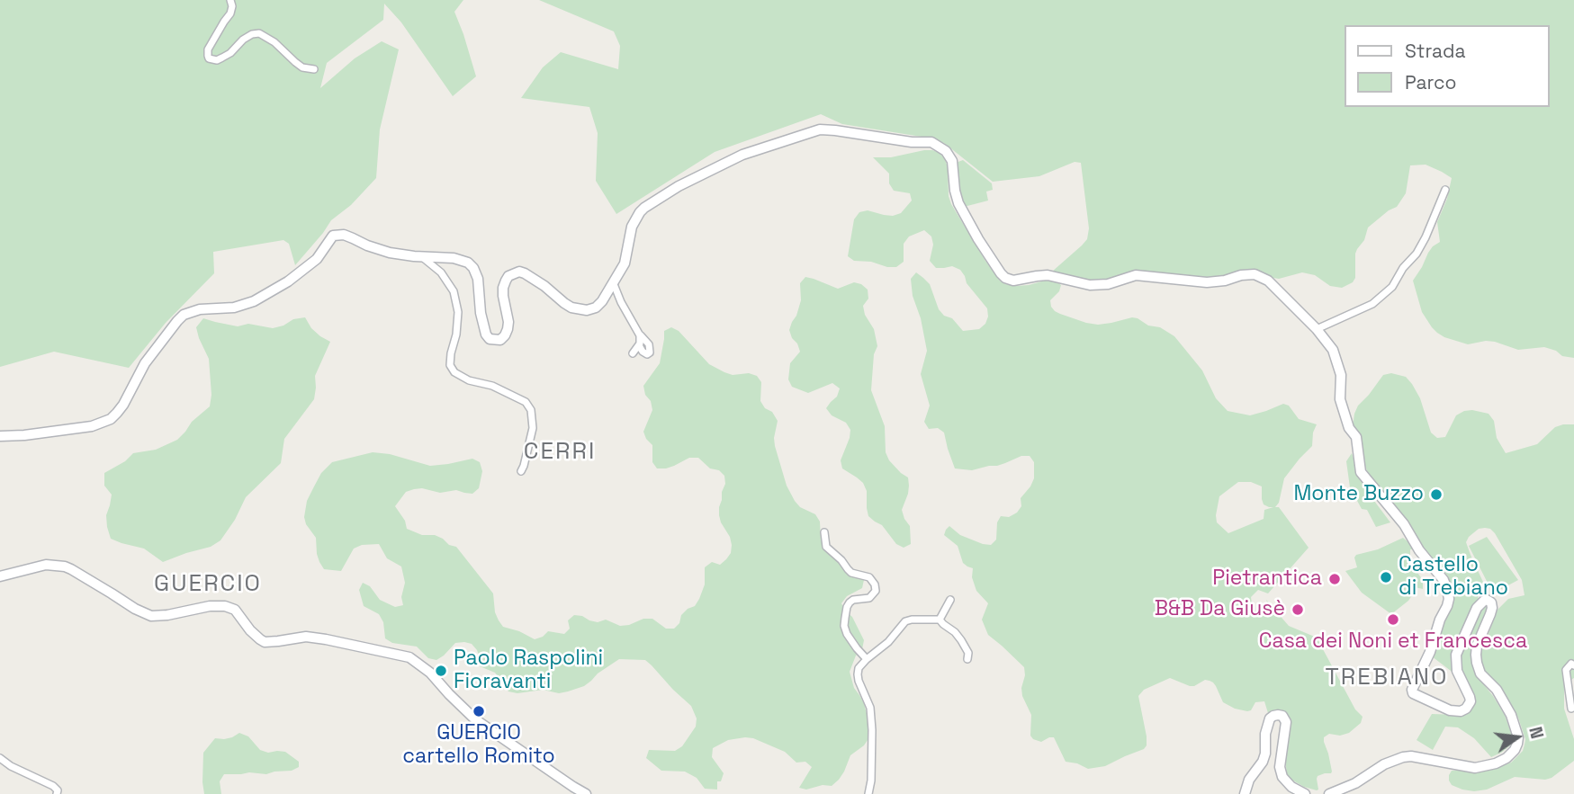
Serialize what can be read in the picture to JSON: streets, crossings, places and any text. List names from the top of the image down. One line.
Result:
{"districts":["CERRI","GUERCIO","TREBIANO"],"places":["Monte Buzzo","Castello di Trebiano","Pietrantica","B&B Da Giusè","Casa dei Noni et Francesca","Paolo Raspolini Fioravanti","GUERCIO cartello Romito"],"legend":["Strada","Parco"],"north":"right"}
